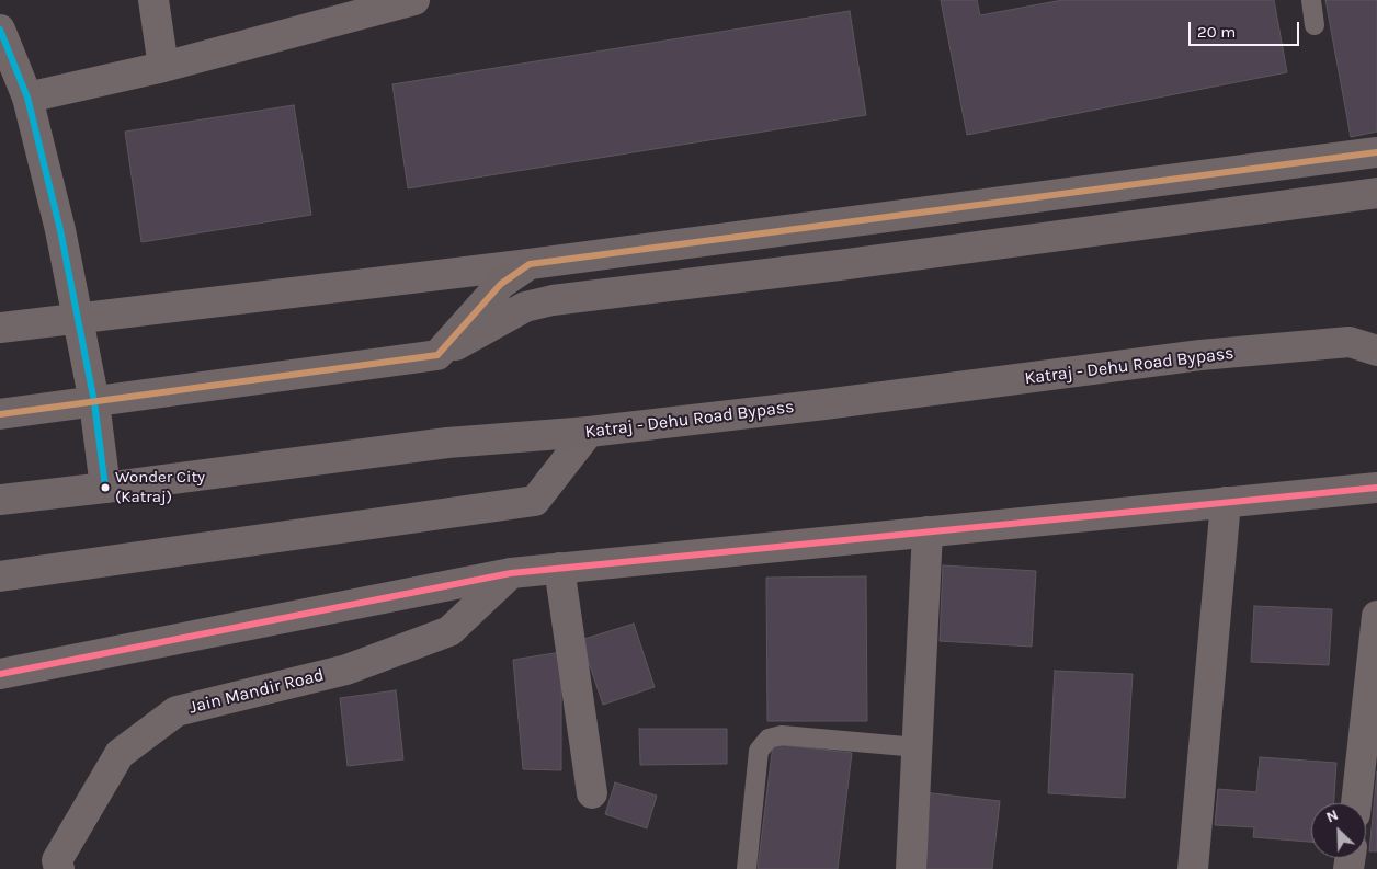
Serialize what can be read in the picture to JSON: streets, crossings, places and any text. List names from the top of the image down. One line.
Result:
{"streets":{"highway":["Katraj - Dehu Road Bypass"],"street":["Jain Mandir Road"]},"places":["Wonder City (Katraj)"],"scale_bar":"20 m","north":"top left"}
